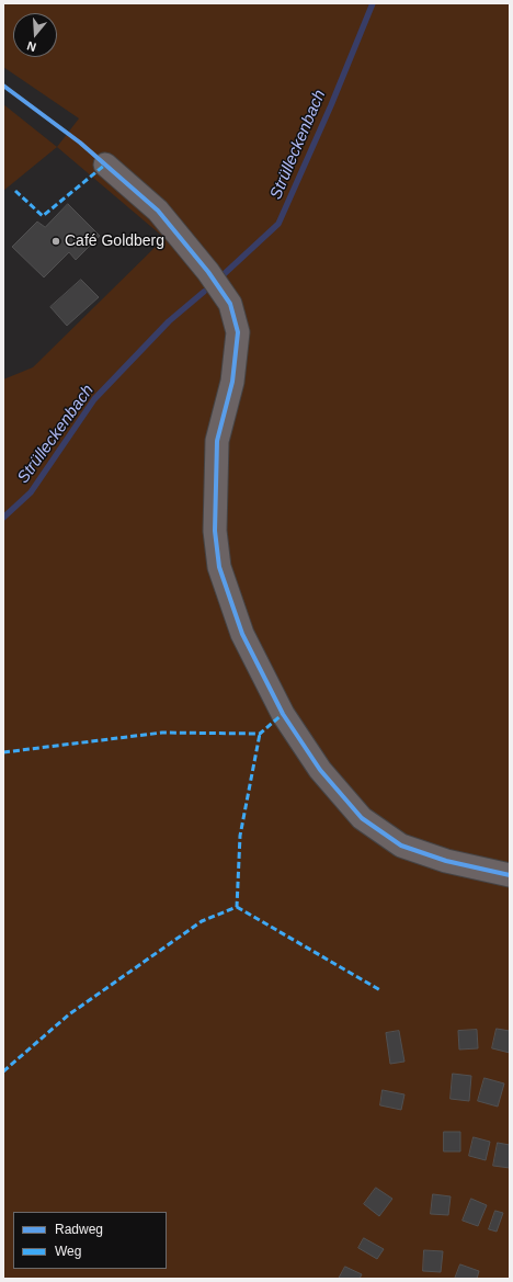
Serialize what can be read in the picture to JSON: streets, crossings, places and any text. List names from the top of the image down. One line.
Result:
{"water":["Strülleckenbach"],"places":["Café Goldberg"],"legend":["Radweg","Weg"],"north":"bottom"}
